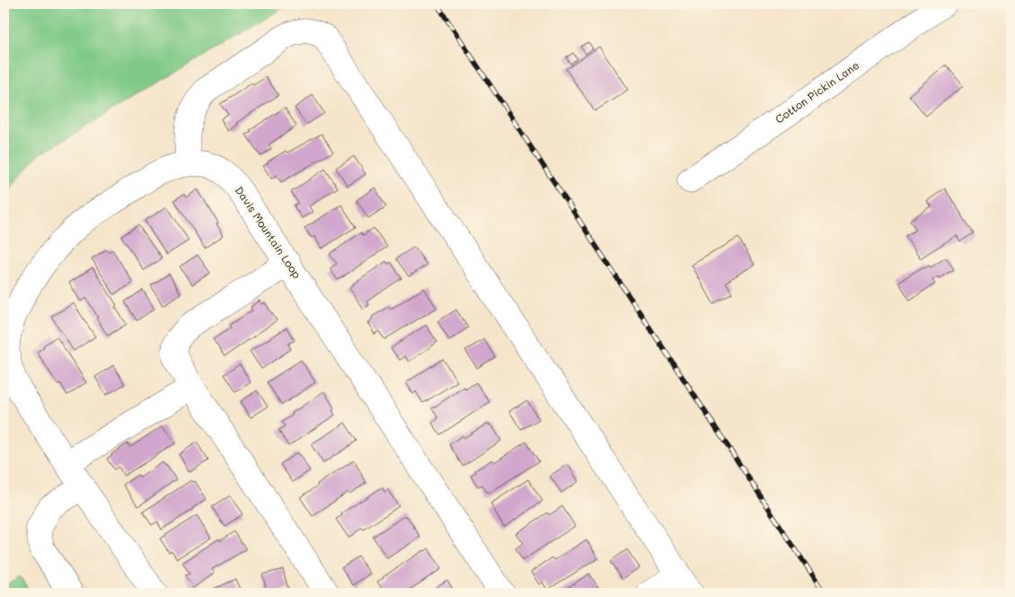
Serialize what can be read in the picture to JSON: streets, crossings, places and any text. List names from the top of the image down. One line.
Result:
{"streets":{"street":["Cotton Pickin Lane","Davis Mountain Loop"]}}
